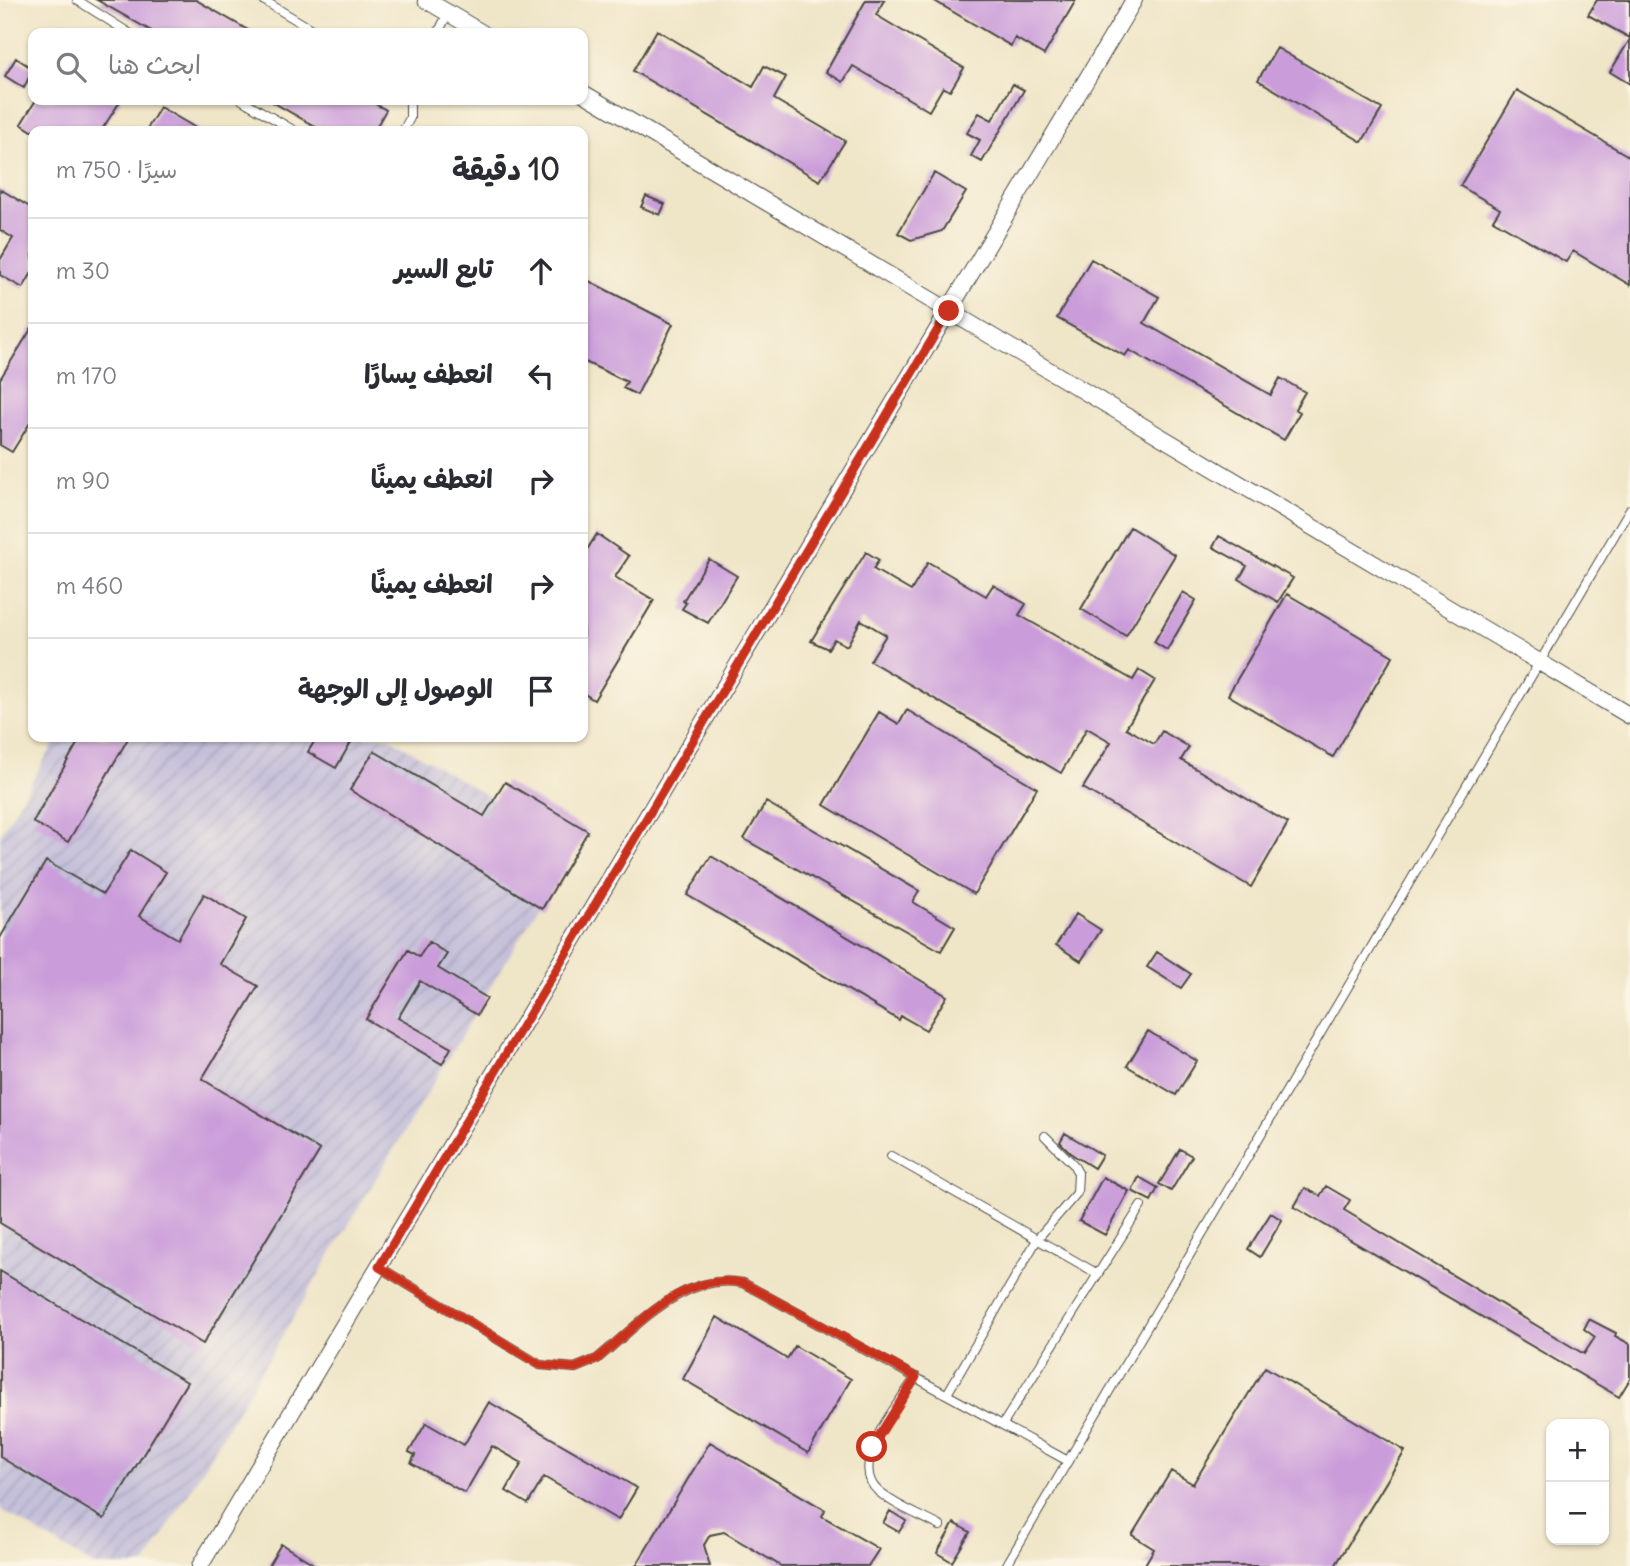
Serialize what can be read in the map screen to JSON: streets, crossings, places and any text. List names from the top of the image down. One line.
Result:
{"page":{"search":"ابحث هنا","heading":["10 دقيقة","سيرًا · 750 m"],"list":[["تابع السير","30 m"],["انعطف يسارًا","170 m"],["انعطف يمينًا","90 m"],["انعطف يمينًا","460 m"],"الوصول إلى الوجهة"],"map_buttons":["+","−"]}}
